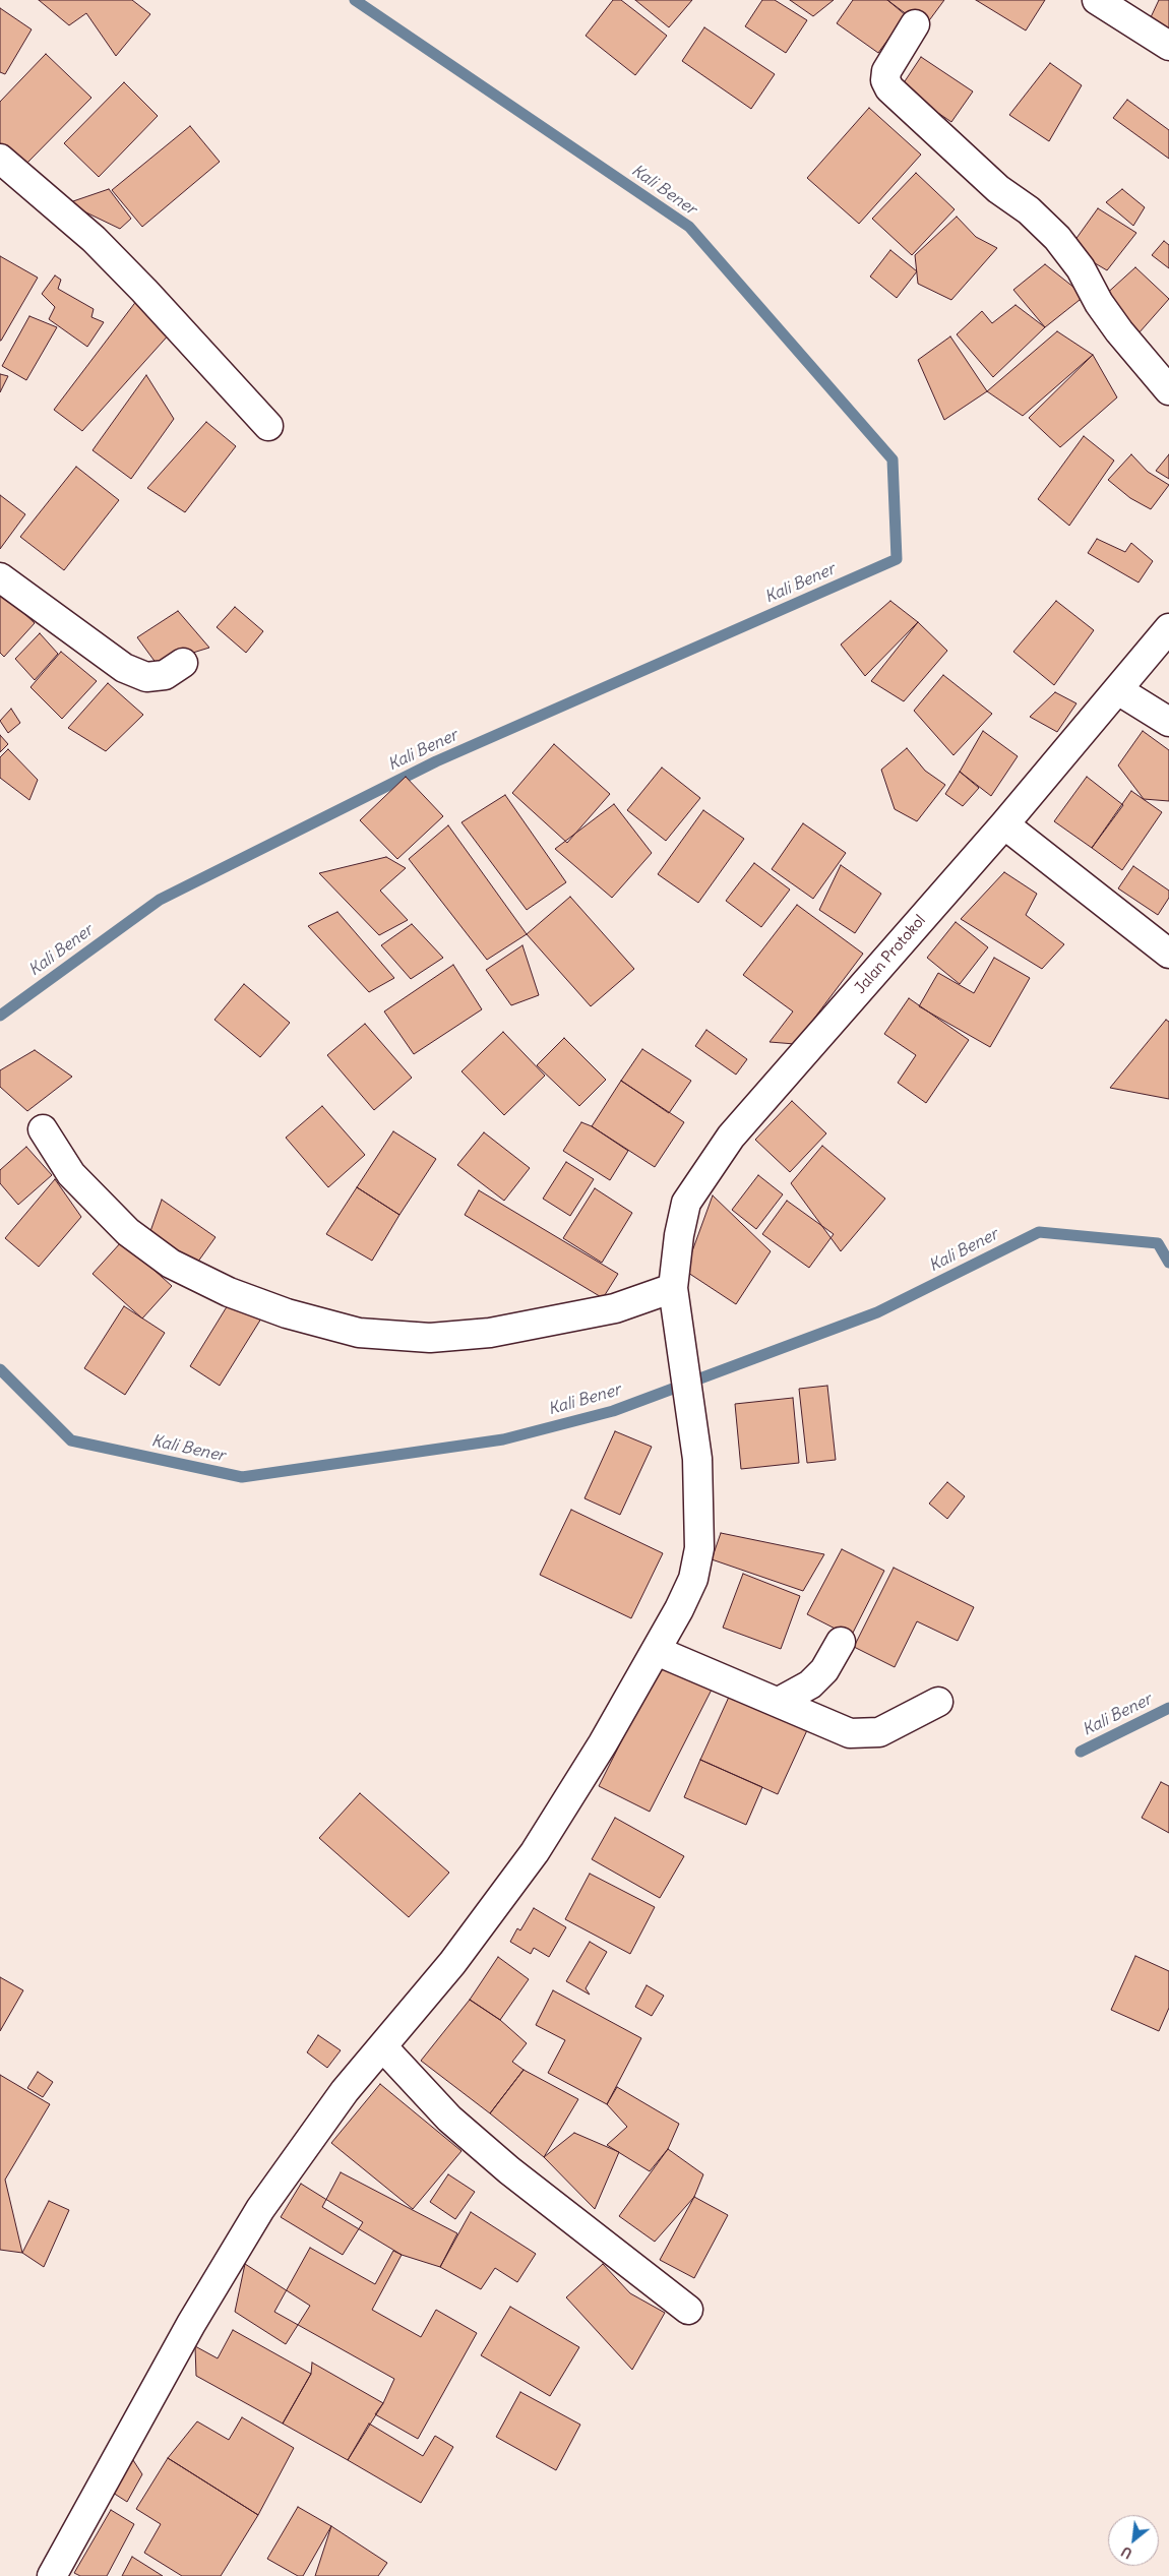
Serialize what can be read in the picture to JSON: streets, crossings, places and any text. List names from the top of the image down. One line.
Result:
{"streets":{"street":["Jalan Protokol"]},"water":["Kali Bener"],"north":"bottom left"}
